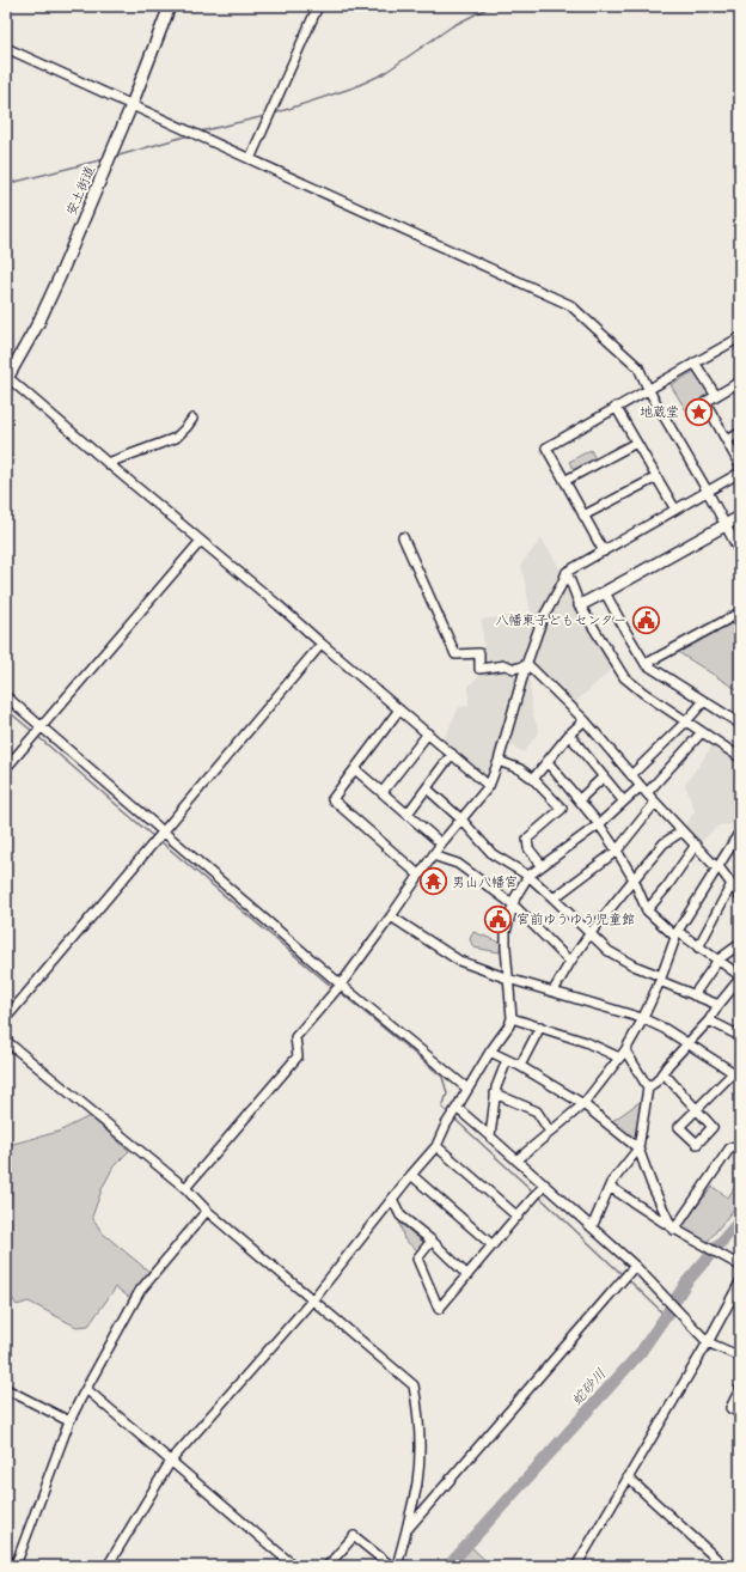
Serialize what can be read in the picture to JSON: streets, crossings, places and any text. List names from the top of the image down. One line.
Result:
{"streets":{"main road":["安土街道"]},"water":["蛇砂川"],"places":{"place":["地蔵堂"],"public building":["八幡東子どもセンター","宮前ゆうゆう児童館"],"temple":["男山八幡宮"]}}
